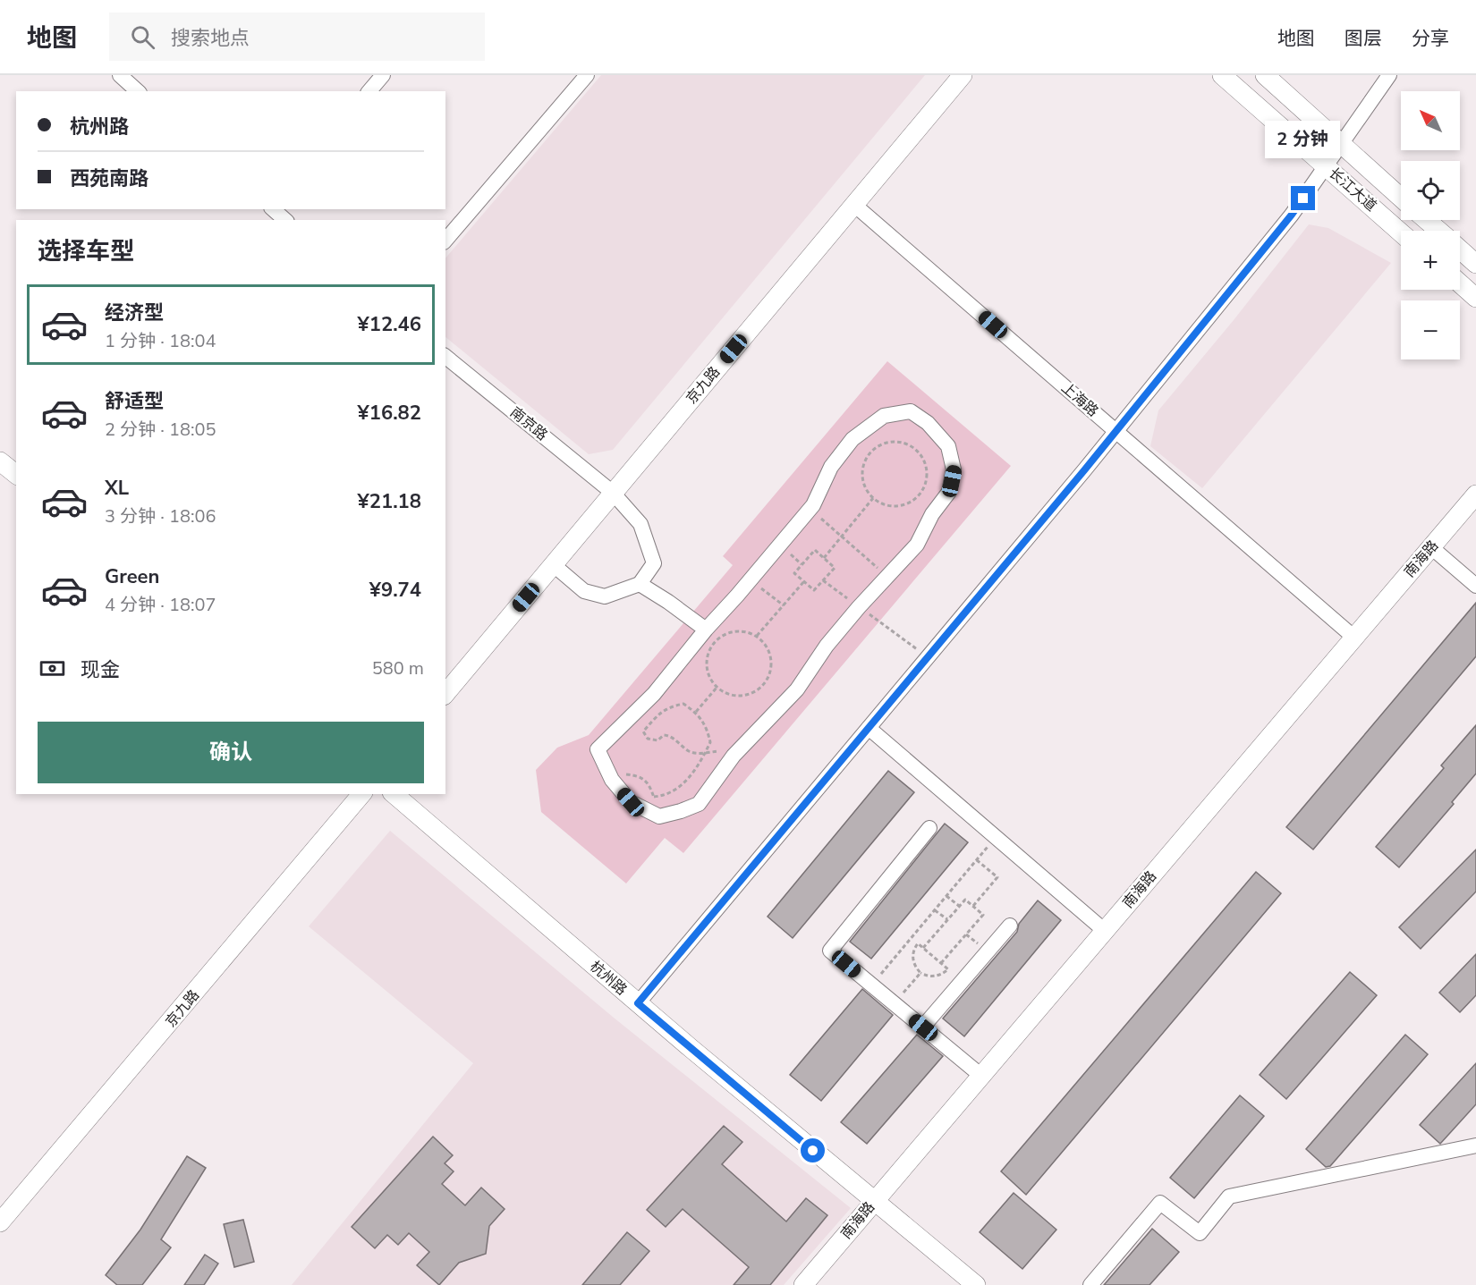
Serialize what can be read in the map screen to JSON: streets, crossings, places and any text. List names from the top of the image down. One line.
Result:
{"streets":{"main road":["长江大道","京九路","南海路","杭州路"],"street":["上海路","南京路"]},"crossings":[["京九路","上海路"],["京九路","南京路"],["上海路","南海路"],["南海路","杭州路"]],"north":"top left","page":{"header":"地图","search":"搜索地点","nav":["地图","图层","分享"],"map_buttons":["+","−"],"banner":["杭州路","西苑南路"],"bubble":"2 分钟","heading":"选择车型","list":[{"name":"经济型","note":"1 分钟 · 18:04","value":"¥12.46"},{"name":"舒适型","note":"2 分钟 · 18:05","value":"¥16.82"},{"name":"XL","note":"3 分钟 · 18:06","value":"¥21.18"},{"name":"Green","note":"4 分钟 · 18:07","value":"¥9.74"}],"pay":["现金","580 m"],"buttons":"确认"}}
